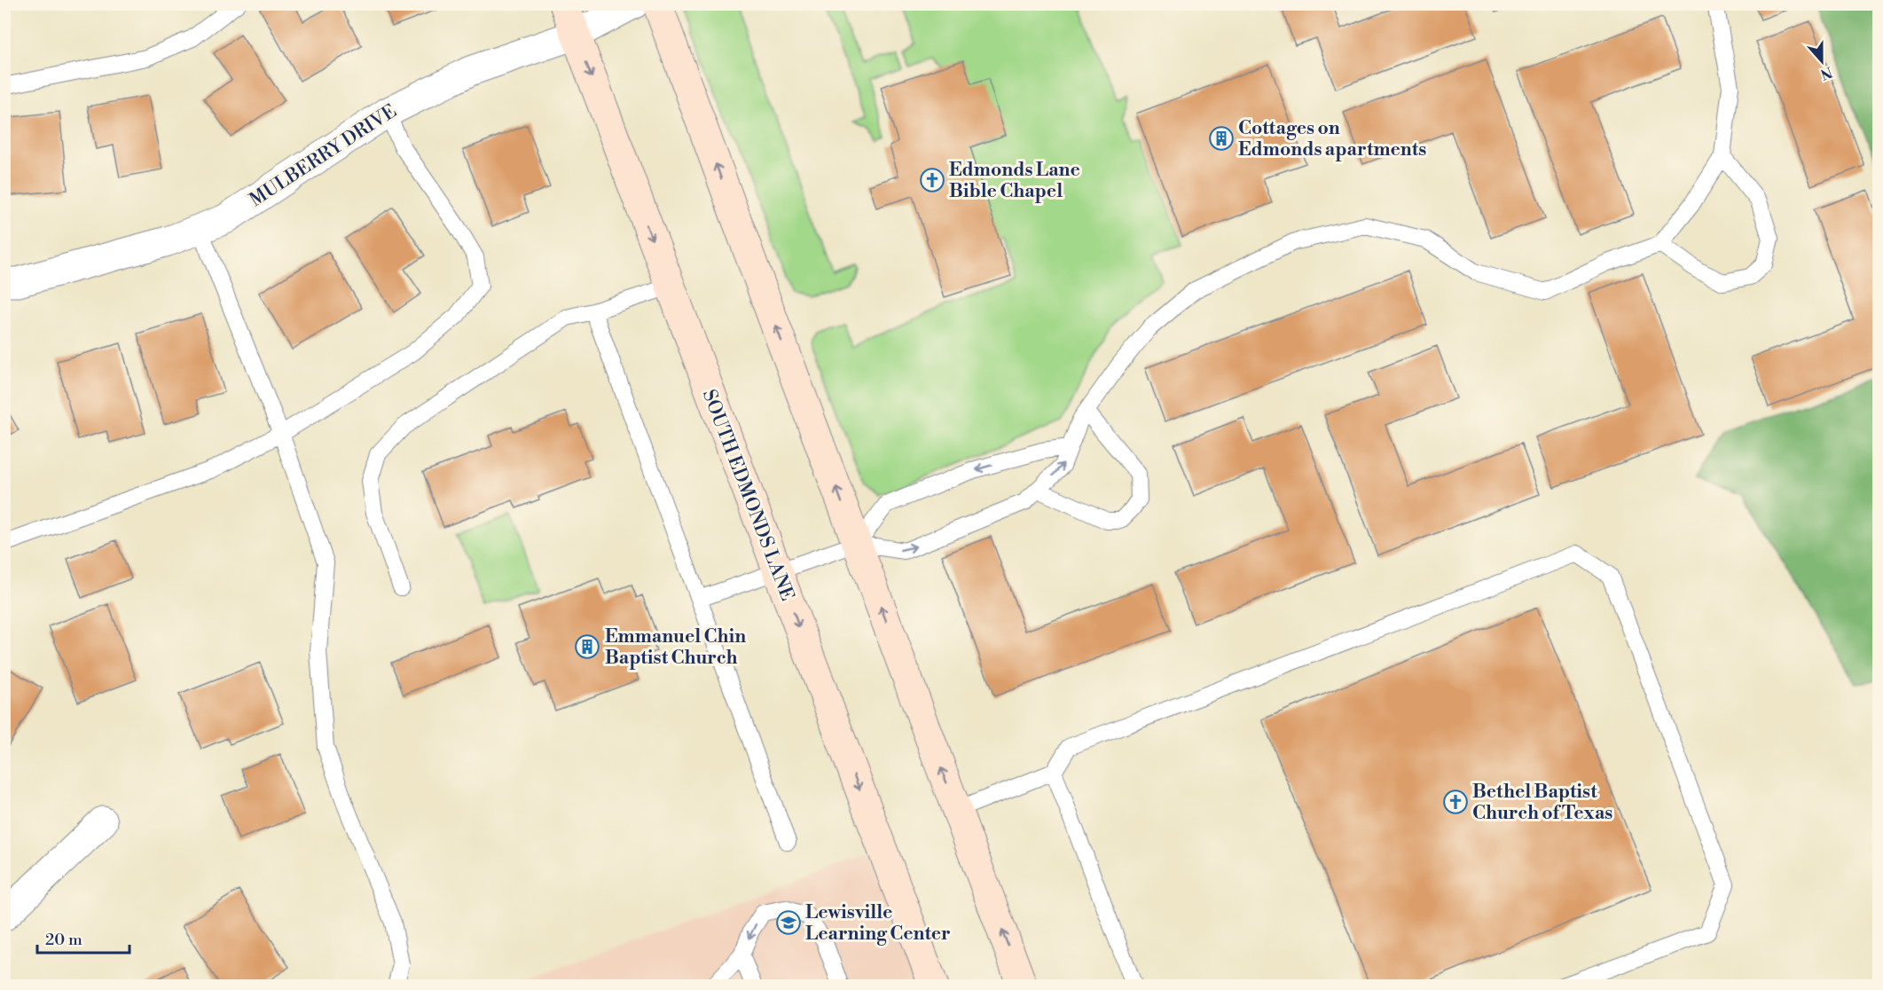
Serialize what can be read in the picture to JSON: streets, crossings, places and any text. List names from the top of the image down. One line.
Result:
{"streets":{"main road":["SOUTH EDMONDS LANE"],"street":["MULBERRY DRIVE"]},"crossings":[["MULBERRY DRIVE","SOUTH EDMONDS LANE"]],"places":{"building":["Cottages on Edmonds apartments","Emmanuel Chin Baptist Church"],"church":["Edmonds Lane Bible Chapel","Bethel Baptist Church of Texas"],"school or university":["Lewisville Learning Center"]},"scale_bar":"20 m","north":"bottom"}
